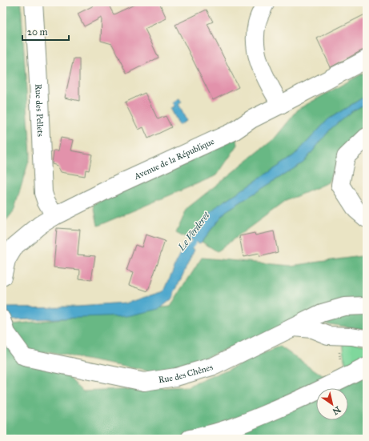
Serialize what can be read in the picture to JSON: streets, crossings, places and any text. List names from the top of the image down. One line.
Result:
{"streets":{"street":["Rue des Pellets","Avenue de la République","Rue des Chênes"]},"crossings":[["Rue des Pellets","Avenue de la République"]],"water":["Le Verderet"],"scale_bar":"20 m","north":"bottom right"}
